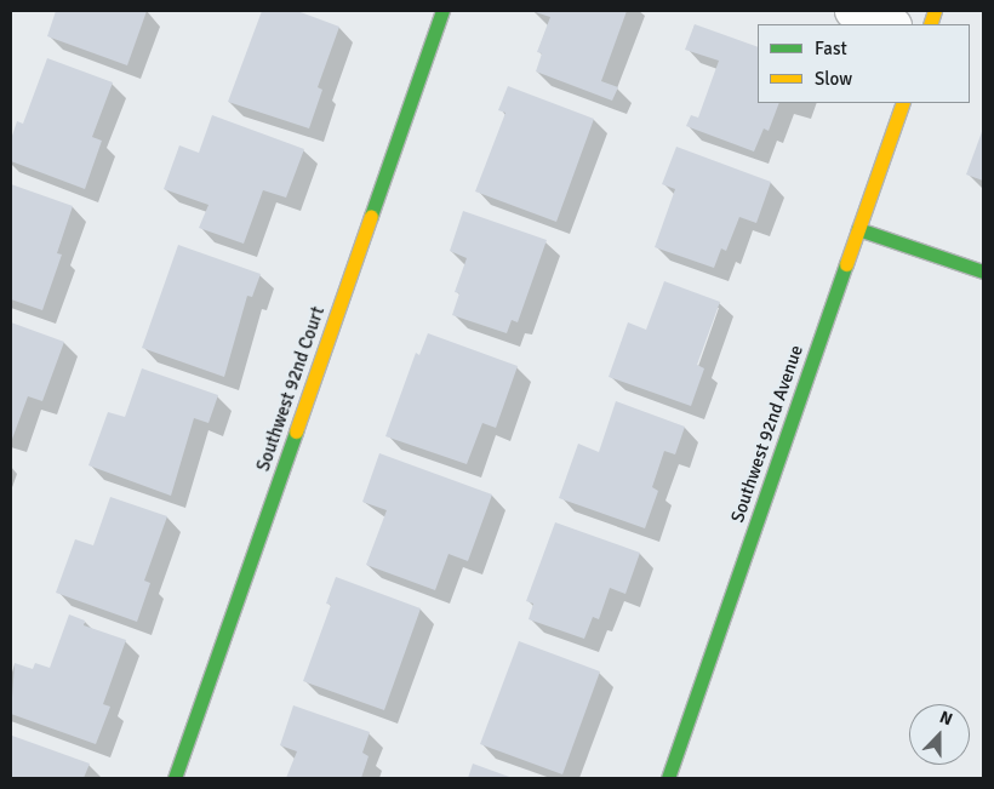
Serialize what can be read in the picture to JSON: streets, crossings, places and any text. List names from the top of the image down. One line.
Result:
{"streets":{"street":["Southwest 92nd Court","Southwest 92nd Avenue"]},"legend":["Fast","Slow"],"north":"top"}
